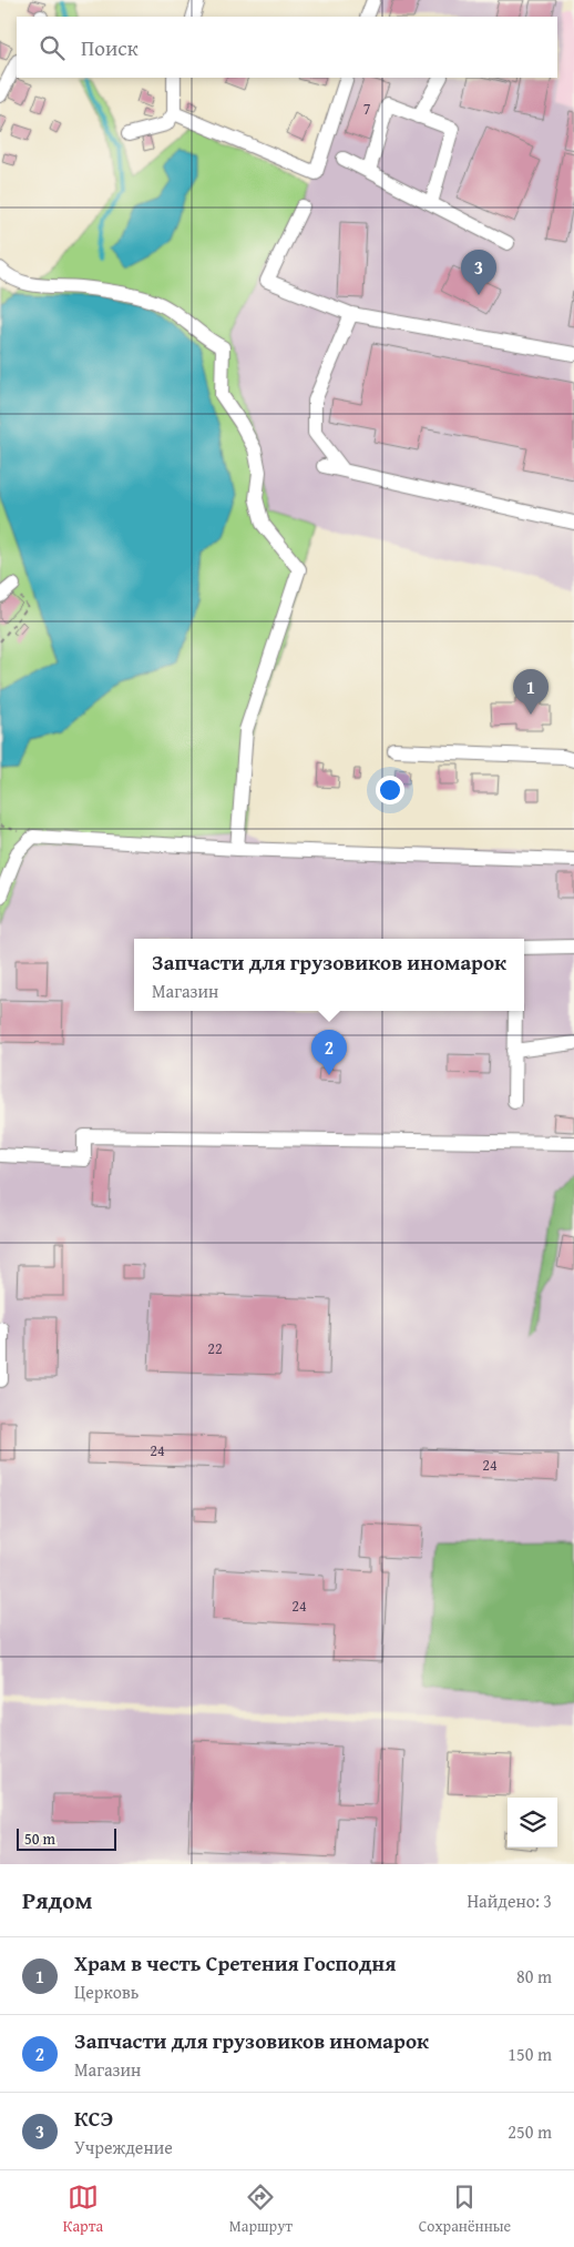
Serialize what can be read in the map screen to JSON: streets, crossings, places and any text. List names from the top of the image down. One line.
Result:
{"house_numbers":["7","22","24","24","24"],"scale_bar":"50 m","page":{"search":"Поиск","pins":["3","1","2"],"popup":["Запчасти для грузовиков иномарок","Магазин"],"scale":"50 m","heading":["Рядом","Найдено: 3"],"list":[{"mark":"1","name":"Храм в честь Сретения Господня","note":"Церковь","value":"80 m"},{"mark":"2","name":"Запчасти для грузовиков иномарок","note":"Магазин","value":"150 m"},{"mark":"3","name":"КСЭ","note":"Учреждение","value":"250 m"}],"nav":["Карта","Маршрут","Сохранённые"]}}
